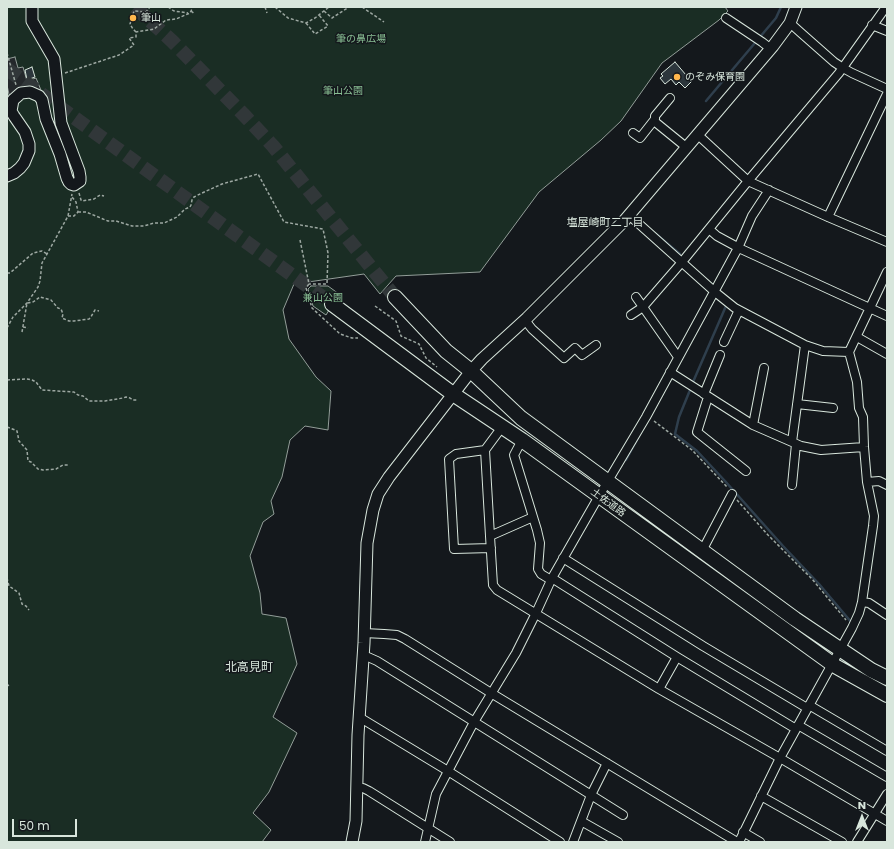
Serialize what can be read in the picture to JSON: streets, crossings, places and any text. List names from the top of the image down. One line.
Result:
{"streets":{"highway":["土佐道路"]},"districts":["塩屋崎町二丁目","北高見町"],"parks":["筆の鼻広場","筆山公園","兼山公園"],"places":["筆山","のぞみ保育園"],"scale_bar":"50 m","north":"top"}
